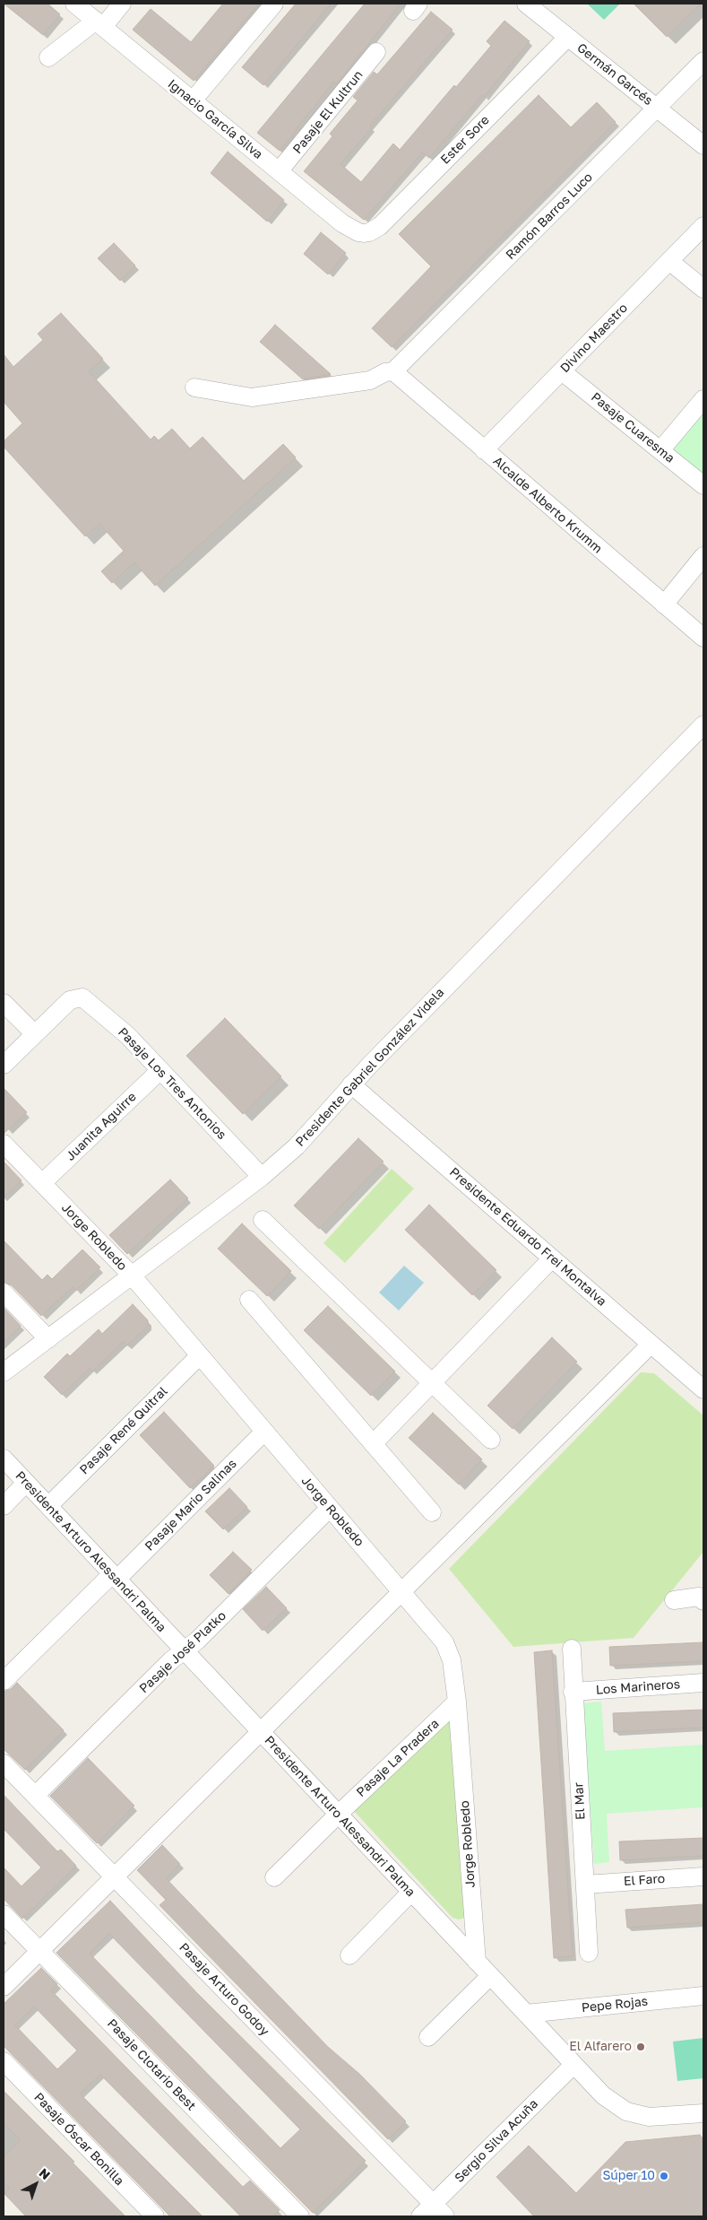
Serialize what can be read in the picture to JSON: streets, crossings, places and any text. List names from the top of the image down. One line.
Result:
{"streets":{"street":["Germán Garcés","Pasaje El Kultrun","Ignacio García Silva","Ester Sore","Ramón Barros Luco","Divino Maestro","Pasaje Cuaresma","Alcalde Alberto Krumm","Presidente Gabriel González Videla","Pasaje Los Tres Antonios","Juanita Aguirre","Jorge Robledo","Presidente Eduardo Frei Montalva","Pasaje René Quitral","Pasaje Mario Salinas","Presidente Arturo Alessandri Palma","Pasaje José Platko","Los Marineros","Pasaje La Pradera","El Mar","El Faro","Pasaje Arturo Godoy","Pepe Rojas","Pasaje Clotario Best","Pasaje Óscar Bonilla","Sergio Silva Acuña"]},"crossings":[["Germán Garcés","Ester Sore"],["Germán Garcés","Ramón Barros Luco"],["Pasaje El Kultrun","Ignacio García Silva"],["Ignacio García Silva","Ester Sore"],["Ramón Barros Luco","Alcalde Alberto Krumm"],["Divino Maestro","Pasaje Cuaresma"],["Divino Maestro","Alcalde Alberto Krumm"],["Presidente Gabriel González Videla","Pasaje Los Tres Antonios"],["Presidente Gabriel González Videla","Jorge Robledo"],["Presidente Gabriel González Videla","Presidente Eduardo Frei Montalva"],["Pasaje Los Tres Antonios","Juanita Aguirre"],["Juanita Aguirre","Jorge Robledo"],["Jorge Robledo","Pasaje René Quitral"],["Jorge Robledo","Pasaje Mario Salinas"],["Jorge Robledo","Presidente Arturo Alessandri Palma"],["Jorge Robledo","Pasaje José Platko"],["Jorge Robledo","Pasaje La Pradera"],["Pasaje René Quitral","Presidente Arturo Alessandri Palma"],["Pasaje Mario Salinas","Presidente Arturo Alessandri Palma"],["Presidente Arturo Alessandri Palma","Pasaje José Platko"],["Presidente Arturo Alessandri Palma","Pasaje La Pradera"],["Presidente Arturo Alessandri Palma","Pepe Rojas"],["Presidente Arturo Alessandri Palma","Sergio Silva Acuña"],["Pasaje José Platko","Pasaje Arturo Godoy"],["Los Marineros","El Mar"],["El Mar","El Faro"],["Pasaje Arturo Godoy","Sergio Silva Acuña"]],"places":["El Alfarero","Súper 10"],"north":"top right"}
